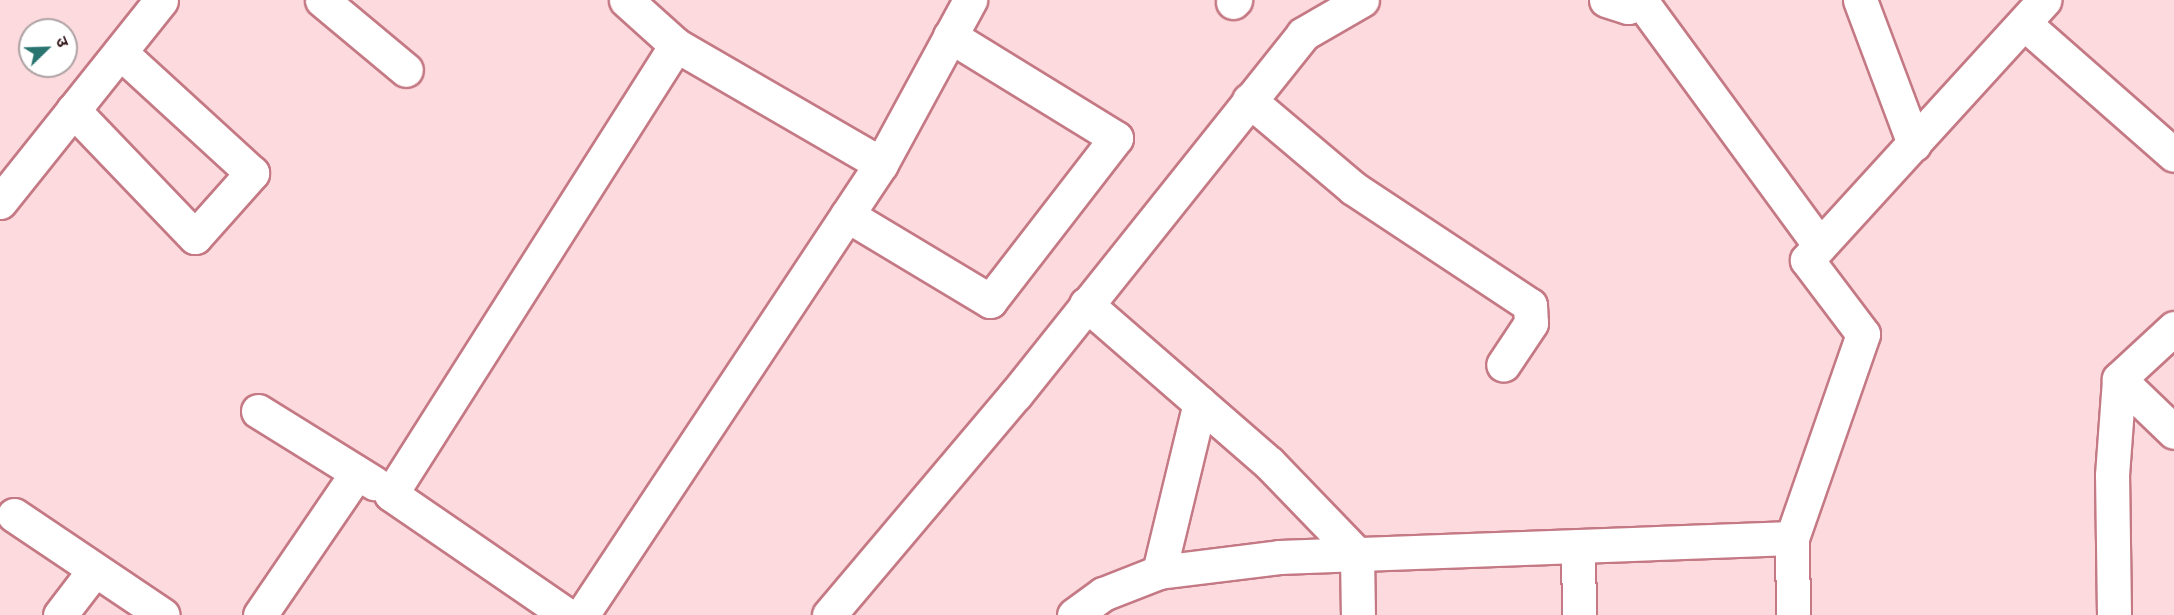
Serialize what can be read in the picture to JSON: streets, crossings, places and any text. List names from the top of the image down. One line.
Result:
{"north":"top right"}
